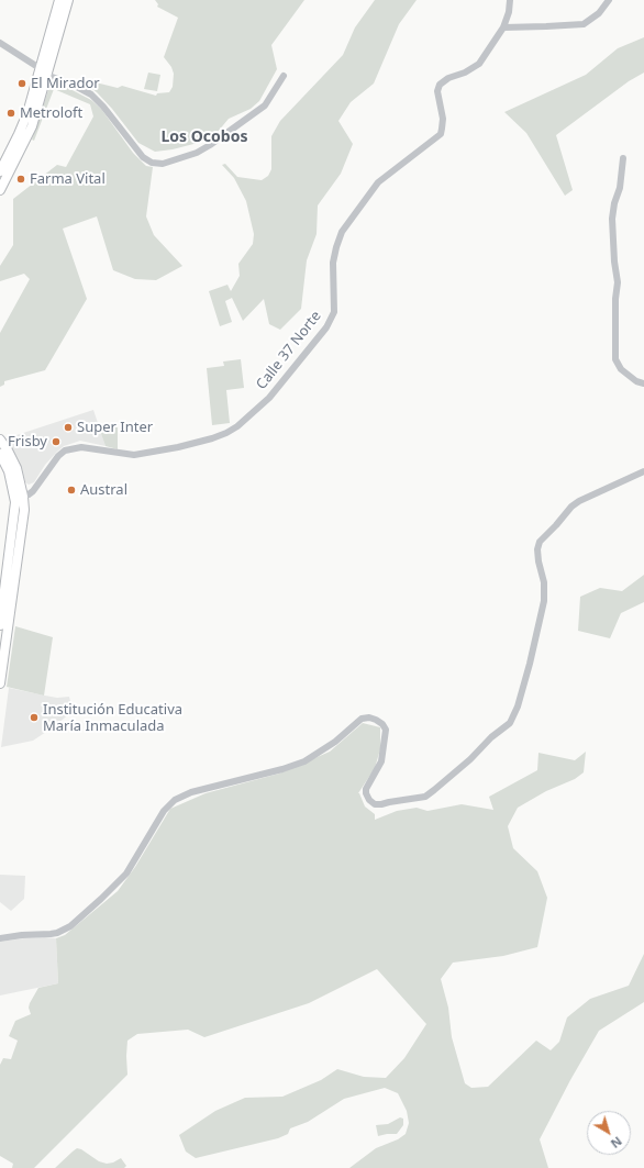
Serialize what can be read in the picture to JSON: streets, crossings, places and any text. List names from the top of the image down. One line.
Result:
{"streets":{"street":["Calle 37 Norte"]},"districts":["Los Ocobos"],"places":["El Mirador","Metroloft","Farma Vital","Super Inter","Frisby","Austral","Institución Educativa María Inmaculada"],"north":"bottom right"}
